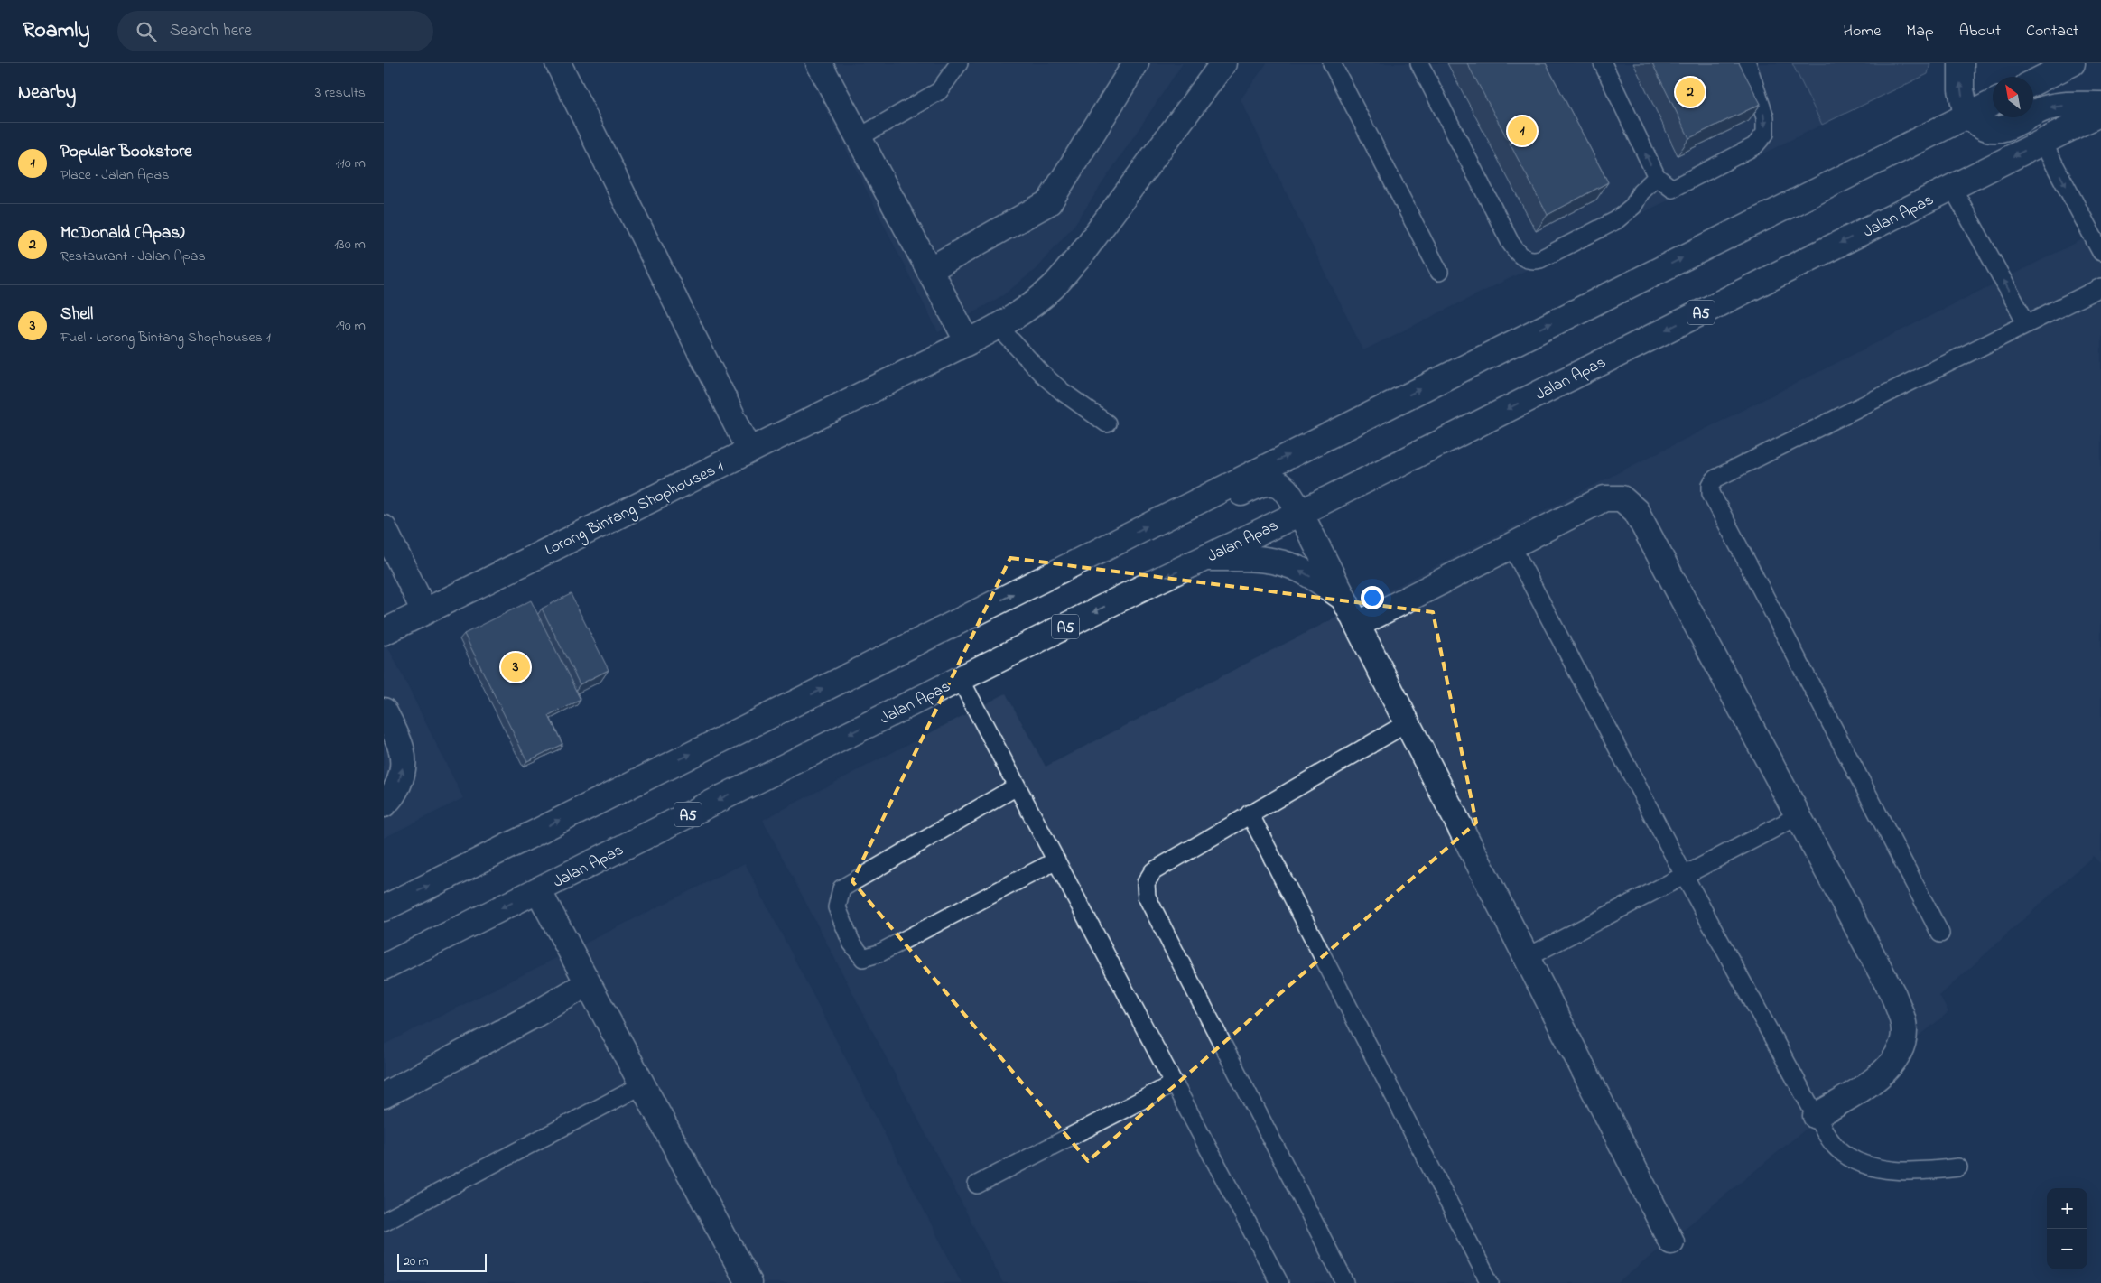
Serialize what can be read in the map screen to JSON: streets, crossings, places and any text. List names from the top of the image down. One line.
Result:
{"streets":{"main road":["Jalan Apas","A5","Lorong Bintang Shophouses 1"]},"scale_bar":"20 m","north":"top left","page":{"header":"Roamly","search":"Search here","nav":["Home","Map","About","Contact"],"heading":["Nearby","3 results"],"pins":["2","1","3"],"list":[{"mark":"1","name":"Popular Bookstore","note":"Place · Jalan Apas","value":"110 m"},{"mark":"2","name":"McDonald (Apas)","note":"Restaurant · Jalan Apas","value":"130 m"},{"mark":"3","name":"Shell","note":"Fuel · Lorong Bintang Shophouses 1","value":"190 m"}],"map_buttons":["+","−"],"scale":"20 m"}}
